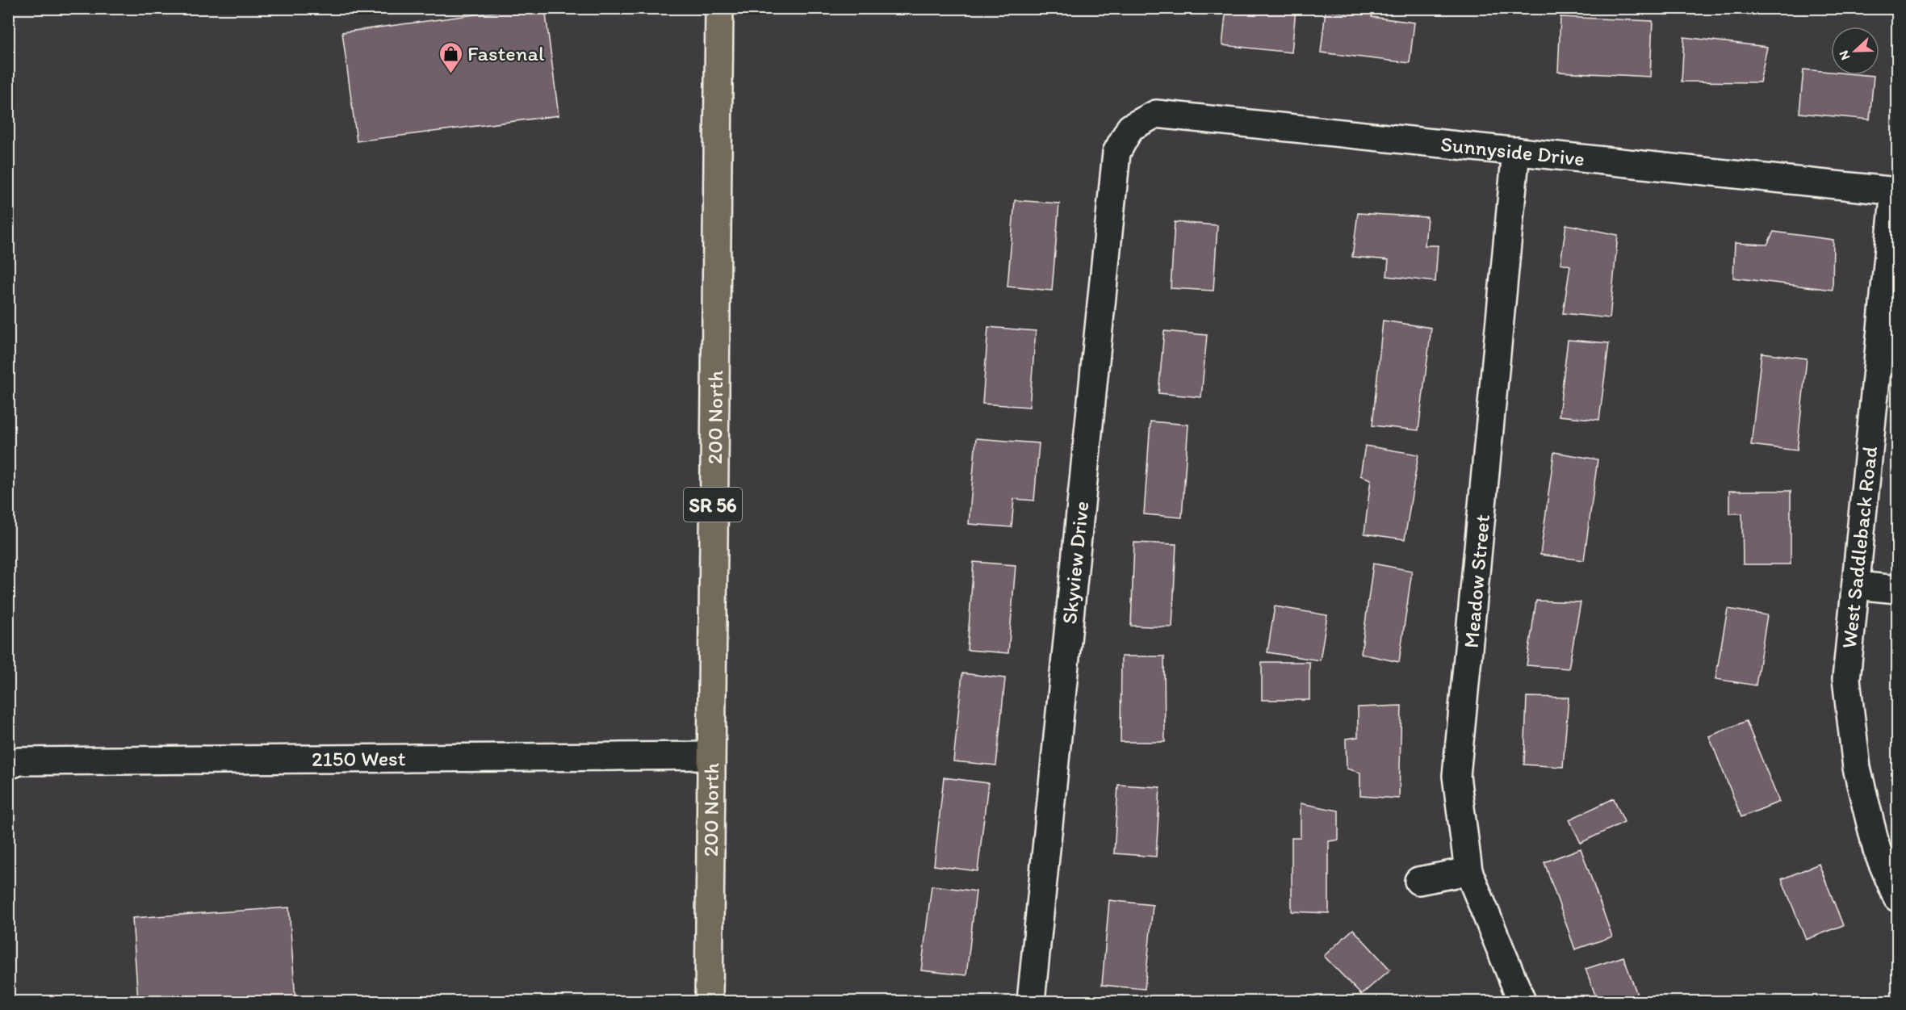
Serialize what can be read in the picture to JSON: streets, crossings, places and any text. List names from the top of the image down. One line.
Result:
{"streets":{"main road":["200 North","SR 56"],"street":["Sunnyside Drive","West Saddleback Road","Skyview Drive","Meadow Street","2150 West"]},"crossings":[["Sunnyside Drive","West Saddleback Road"],["Sunnyside Drive","Skyview Drive"],["Sunnyside Drive","Meadow Street"],["200 North","2150 West"]],"places":{"shop":["Fastenal"]},"north":"left"}
